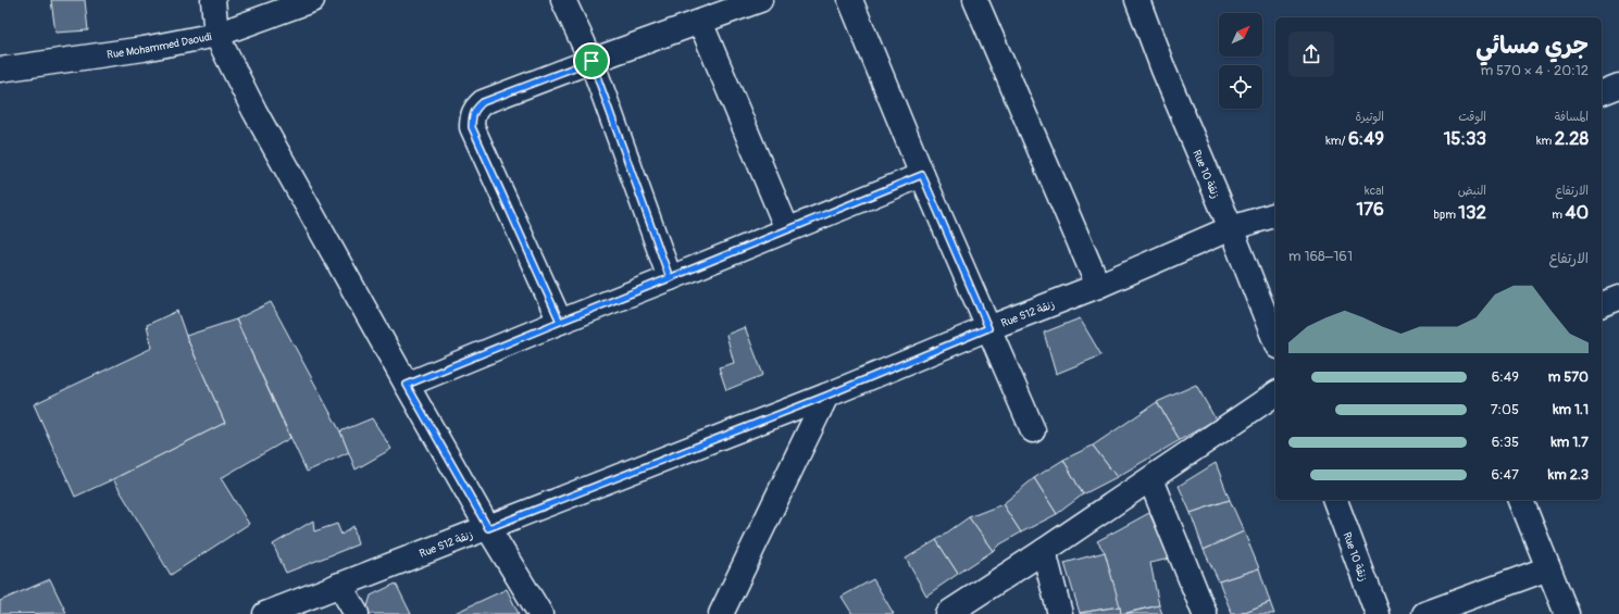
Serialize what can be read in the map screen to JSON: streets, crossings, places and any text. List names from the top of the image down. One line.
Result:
{"streets":{"street":["Rue Mohammed Daoudi","Rue 10 زنقة","Rue S12 زنقة"]},"crossings":[["Rue 10 زنقة","Rue S12 زنقة"]],"north":"top right","page":{"heading":["جري مسائي","20:12 · 4 × 570 m"],"stats":[["المسافة","2.28 km"],["الوقت","15:33"],["الوتيرة","6:49 /km"],["الارتفاع","40 m"],["النبض","132 bpm"],["kcal","176"]],"chart":["الارتفاع","161–168 m"],"list":[{"name":"570 m","note":"6:49"},{"name":"1.1 km","note":"7:05"},{"name":"1.7 km","note":"6:35"},{"name":"2.3 km","note":"6:47"}]}}
